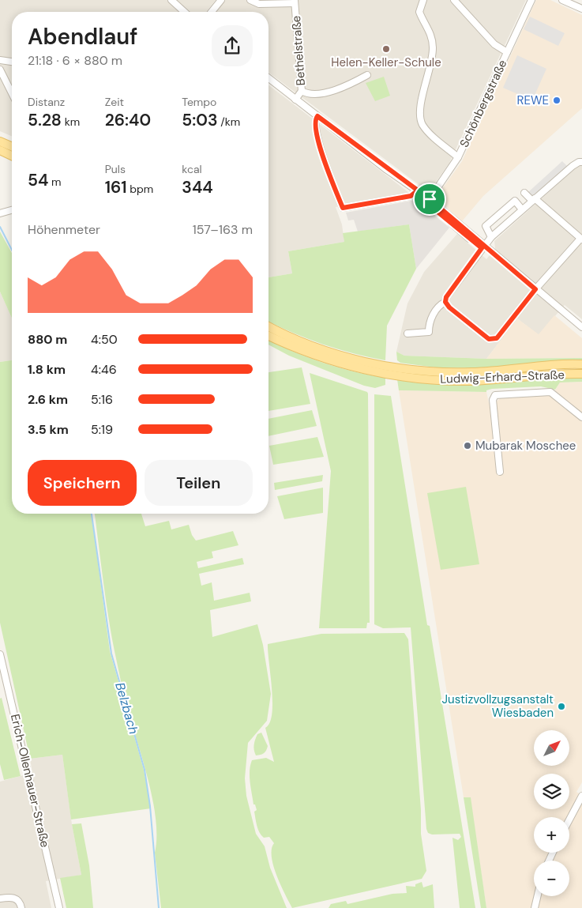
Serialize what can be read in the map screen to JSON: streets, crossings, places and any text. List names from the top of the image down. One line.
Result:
{"streets":{"main road":["Ludwig-Erhard-Straße"],"street":["Bethelstraße","Schönbergstraße","Erich-Ollenhauer-Straße"]},"water":["Belzbach"],"places":["Helen-Keller-Schule","REWE","Mubarak Moschee","Justizvollzugsanstalt Wiesbaden"],"north":"top right","page":{"heading":["Abendlauf","21:18 · 6 × 880 m"],"stats":[["Distanz","5.28 km"],["Zeit","26:40"],["Tempo","5:03 /km"],["54 m"],["Puls","161 bpm"],["kcal","344"]],"chart":["Höhenmeter","157–163 m"],"list":[{"name":"880 m","note":"4:50"},{"name":"1.8 km","note":"4:46"},{"name":"2.6 km","note":"5:16"},{"name":"3.5 km","note":"5:19"}],"buttons":["Speichern","Teilen"],"map_buttons":["+","−"]}}
